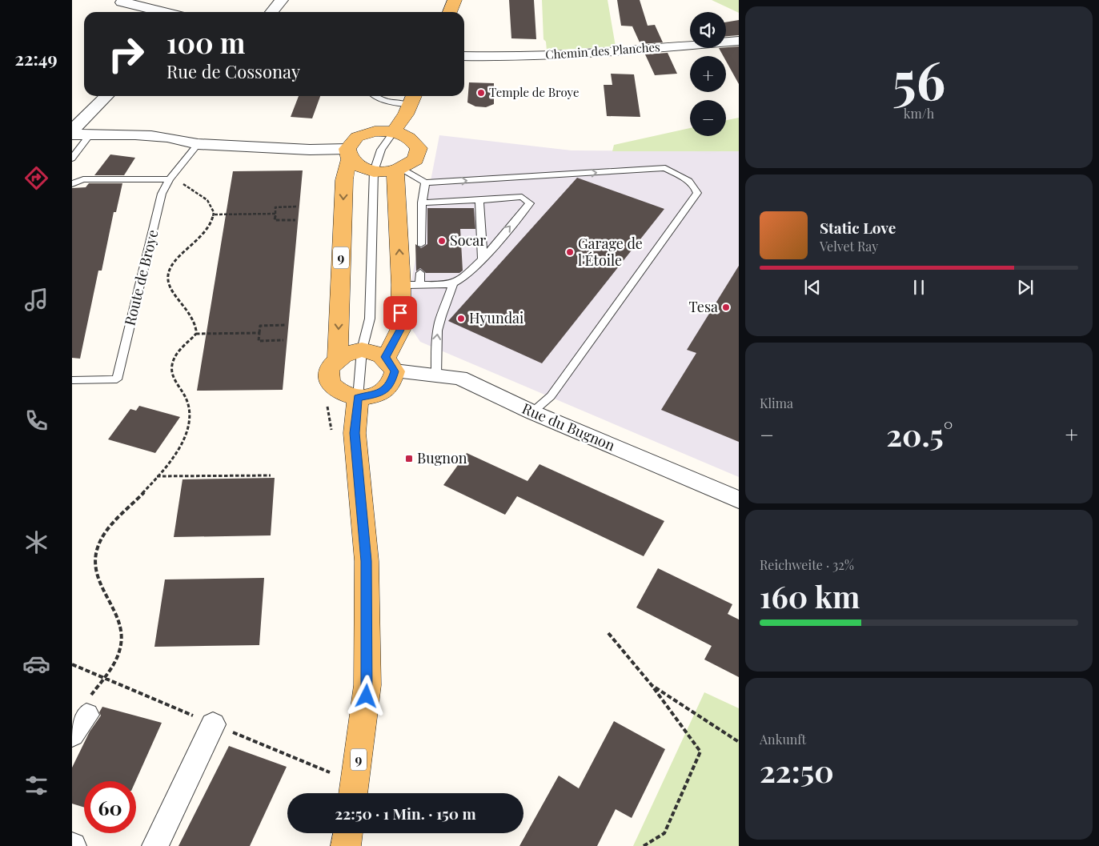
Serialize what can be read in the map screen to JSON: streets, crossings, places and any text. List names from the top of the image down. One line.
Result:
{"streets":{"main road":["9"],"street":["Chemin des Planches","Rue du Bugnon"],"lane":["Route de Broye"]},"crossings":[["9","Rue du Bugnon"]],"places":{"other":["Temple de Broye","Socar","Garage de l'Étoile","Tesa","Hyundai"],"transit":["Bugnon"]},"page":{"tabs":"22:49","tile":[["56","km/h"],"Klima",["Reichweite · 32%","160 km"],["Ankunft","22:50"]],"map_buttons":["+","−"],"turn":["100 m","Rue de Cossonay"],"song":["Static Love","Velvet Ray"],"heat":["−","20.5°","+"],"limit":"60","trip":"22:50 · 1 Min. · 150 m"}}
